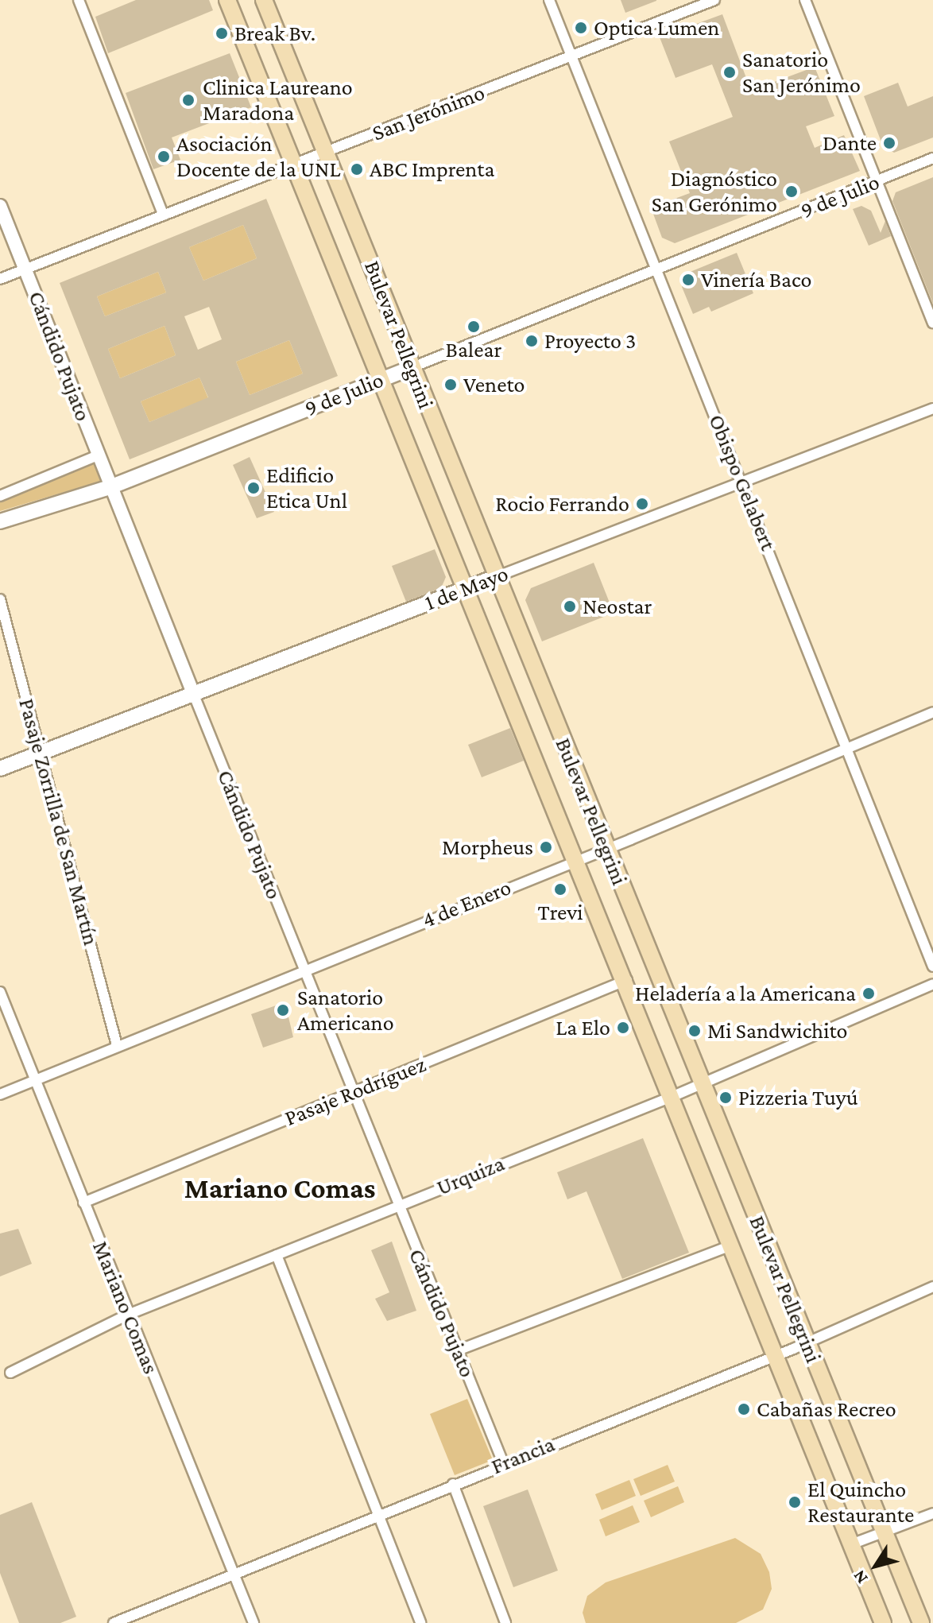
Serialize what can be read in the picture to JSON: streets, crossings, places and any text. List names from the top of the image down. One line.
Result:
{"streets":{"main road":["9 de Julio","Bulevar Pellegrini","1 de Mayo"],"street":["San Jerónimo","Cándido Pujato","Obispo Gelabert","Pasaje Zorrilla de San Martín","4 de Enero","Pasaje Rodríguez","Urquiza","Mariano Comas","Francia"]},"crossings":[["San Jerónimo","Bulevar Pellegrini"],["San Jerónimo","Cándido Pujato"],["San Jerónimo","Obispo Gelabert"],["9 de Julio","Bulevar Pellegrini"],["9 de Julio","Cándido Pujato"],["9 de Julio","Obispo Gelabert"],["Bulevar Pellegrini","1 de Mayo"],["Bulevar Pellegrini","4 de Enero"],["Bulevar Pellegrini","Pasaje Rodríguez"],["Bulevar Pellegrini","Urquiza"],["Bulevar Pellegrini","Francia"],["Cándido Pujato","1 de Mayo"],["Cándido Pujato","4 de Enero"],["Cándido Pujato","Pasaje Rodríguez"],["Cándido Pujato","Urquiza"],["Cándido Pujato","Francia"],["Obispo Gelabert","1 de Mayo"],["Obispo Gelabert","4 de Enero"],["1 de Mayo","Pasaje Zorrilla de San Martín"],["Pasaje Zorrilla de San Martín","4 de Enero"],["4 de Enero","Mariano Comas"],["Pasaje Rodríguez","Mariano Comas"],["Urquiza","Mariano Comas"],["Mariano Comas","Francia"]],"districts":["Mariano Comas"],"places":["Optica Lumen","Break Bv.","Sanatorio San Jerónimo","Clinica Laureano Maradona","Dante","Asociación Docente de la UNL","ABC Imprenta","Diagnóstico San Gerónimo","Vinería Baco","Balear","Proyecto 3","Veneto","Edificio Etica Unl","Rocio Ferrando","Neostar","Morpheus","Trevi","Heladería a la Americana","Sanatorio Americano","La Elo","Mi Sandwichito","Pizzeria Tuyú","Cabañas Recreo","El Quincho Restaurante"],"north":"bottom left"}
